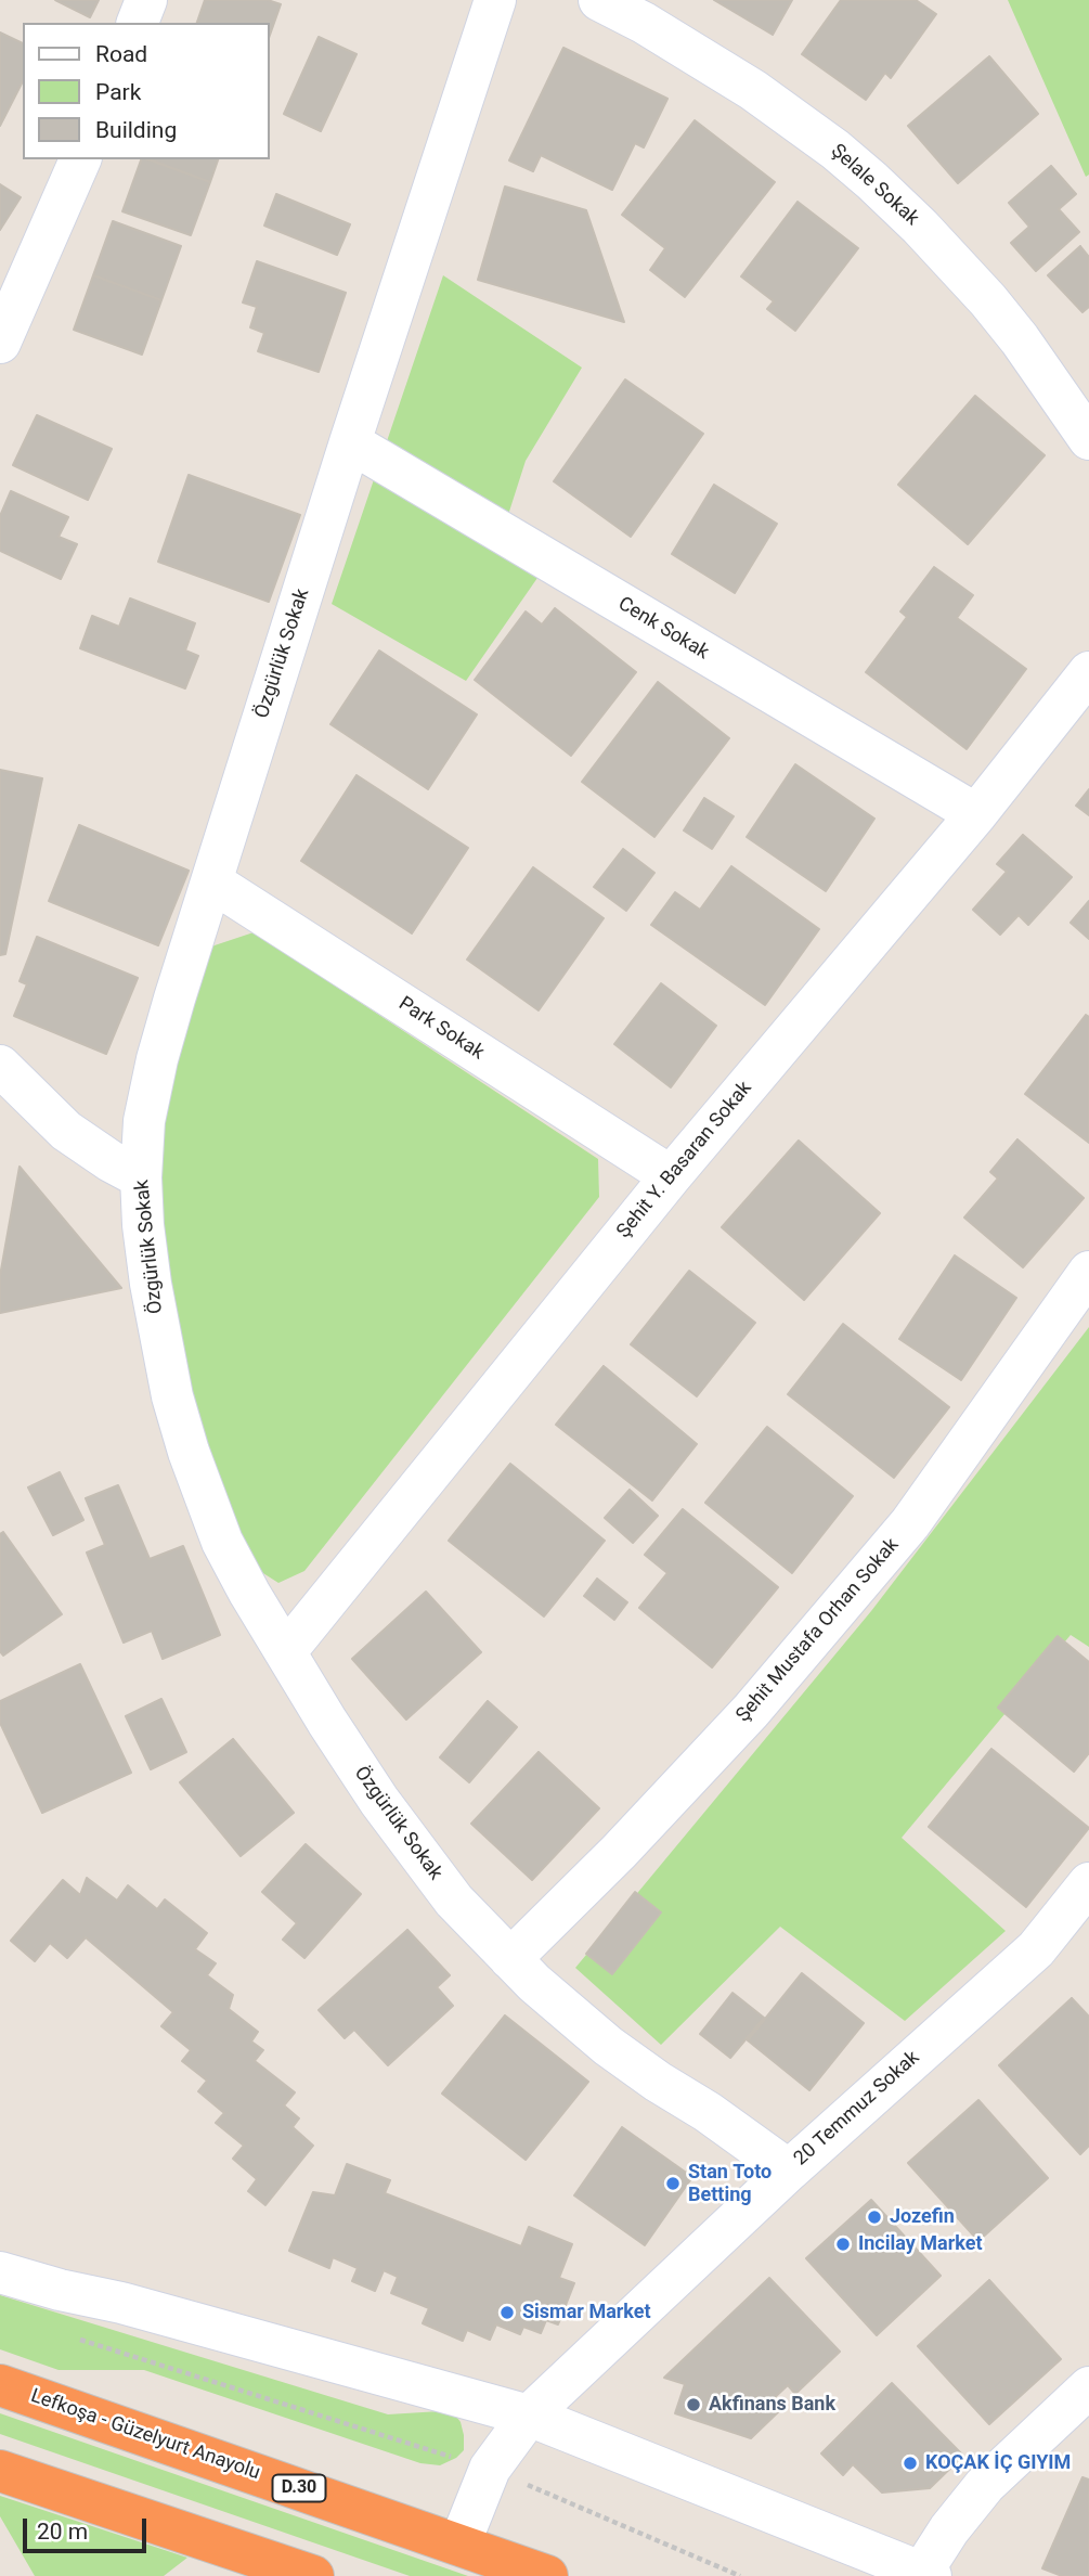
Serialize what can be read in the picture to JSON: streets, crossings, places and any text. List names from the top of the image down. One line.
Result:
{"streets":{"highway":["Lefkoşa - Güzelyurt Anayolu","D.30"],"street":["Şelale Sokak","Cenk Sokak","Özgürlük Sokak","Park Sokak","Şehit Y. Basaran Sokak","Şehit Mustafa Orhan Sokak","20 Temmuz Sokak"]},"crossings":[["Cenk Sokak","Özgürlük Sokak"],["Cenk Sokak","Şehit Y. Basaran Sokak"],["Özgürlük Sokak","Park Sokak"],["Özgürlük Sokak","Şehit Y. Basaran Sokak"],["Özgürlük Sokak","Şehit Mustafa Orhan Sokak"],["Özgürlük Sokak","20 Temmuz Sokak"],["Park Sokak","Şehit Y. Basaran Sokak"],["20 Temmuz Sokak","Lefkoşa - Güzelyurt Anayolu"]],"places":["Stan Toto Betting","Jozefin","Incilay Market","Sismar Market","Akfinans Bank","KOÇAK İÇ GIYIM"],"legend":["Road","Park","Building"],"scale_bar":"20 m"}
